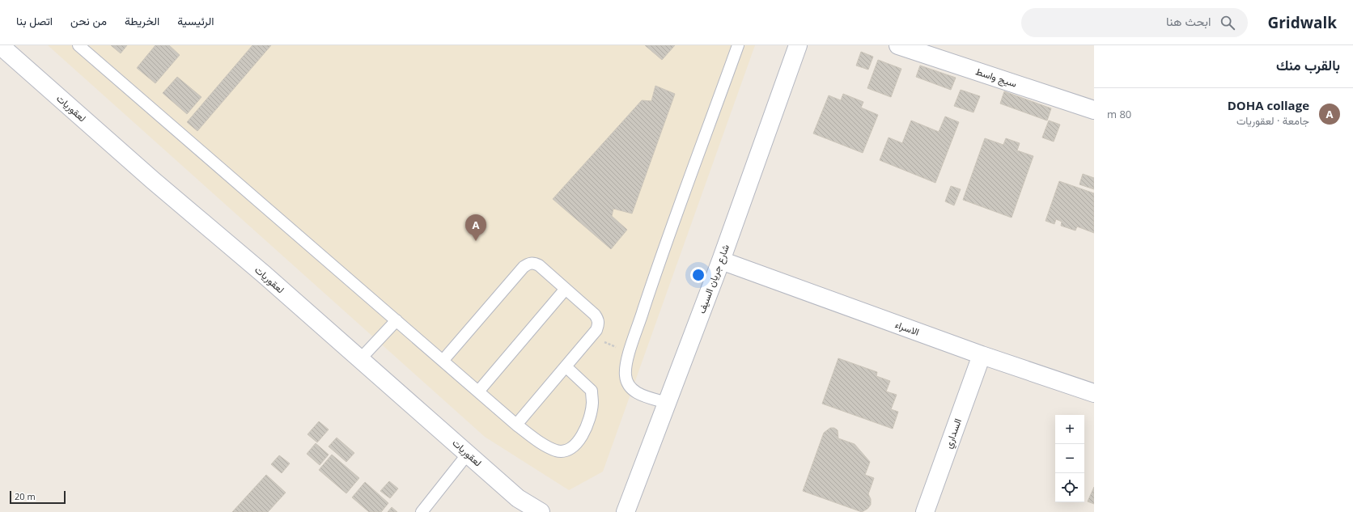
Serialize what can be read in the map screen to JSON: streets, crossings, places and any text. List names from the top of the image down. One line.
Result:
{"streets":{"street":["سيج واسط","لعقوريات","شارع جريان السيف","الاسراء","السداري"]},"crossings":[["شارع جريان السيف","الاسراء"],["الاسراء","السداري"]],"scale_bar":"20 m","page":{"header":"Gridwalk","search":"ابحث هنا","nav":["الرئيسية","الخريطة","من نحن","اتصل بنا"],"heading":"بالقرب منك","list":[{"mark":"A","name":"DOHA collage","note":"جامعة · لعقوريات","value":"80 m"}],"pins":"A","map_buttons":["+","−"],"scale":"20 m"}}
